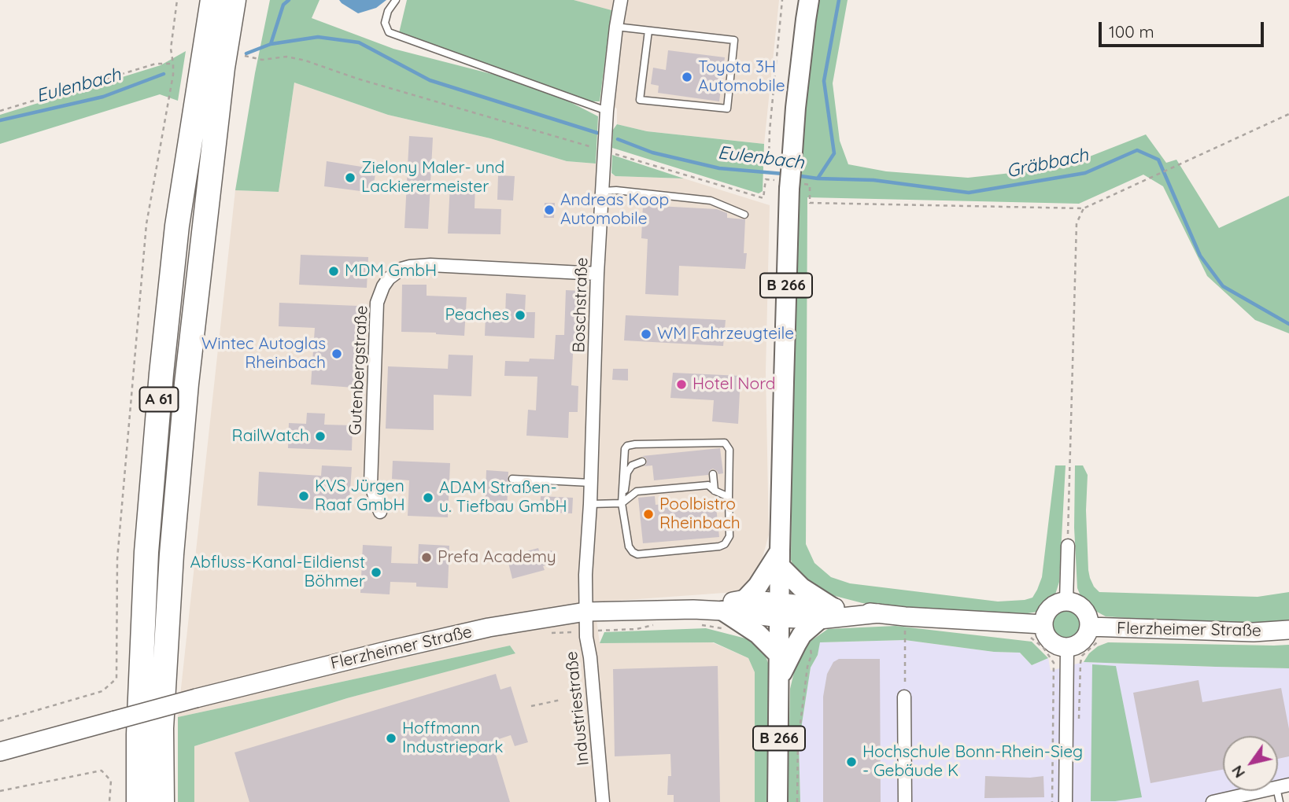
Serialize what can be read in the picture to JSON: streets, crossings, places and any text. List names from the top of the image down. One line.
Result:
{"streets":{"highway":["A 61"],"main road":["B 266","Flerzheimer Straße"],"street":["Boschstraße","Gutenbergstraße","Industriestraße"]},"crossings":[["B 266","Flerzheimer Straße"],["Boschstraße","Gutenbergstraße"],["Boschstraße","Flerzheimer Straße"],["Boschstraße","Industriestraße"],["Flerzheimer Straße","Industriestraße"]],"water":["Eulenbach","Gräbbach"],"places":["Toyota 3H Automobile","Zielony Maler- und Lackierermeister","Andreas Koop Automobile","MDM GmbH","Peaches","WM Fahrzeugteile","Wintec Autoglas Rheinbach","Hotel Nord","RailWatch","KVS Jürgen Raaf GmbH","ADAM Straßen- u. Tiefbau GmbH","Poolbistro Rheinbach","Prefa Academy","Abfluss-Kanal-Eildienst Böhmer","Hoffmann Industriepark","Hochschule Bonn-Rhein-Sieg - Gebäude K"],"scale_bar":"100 m","north":"bottom left"}
